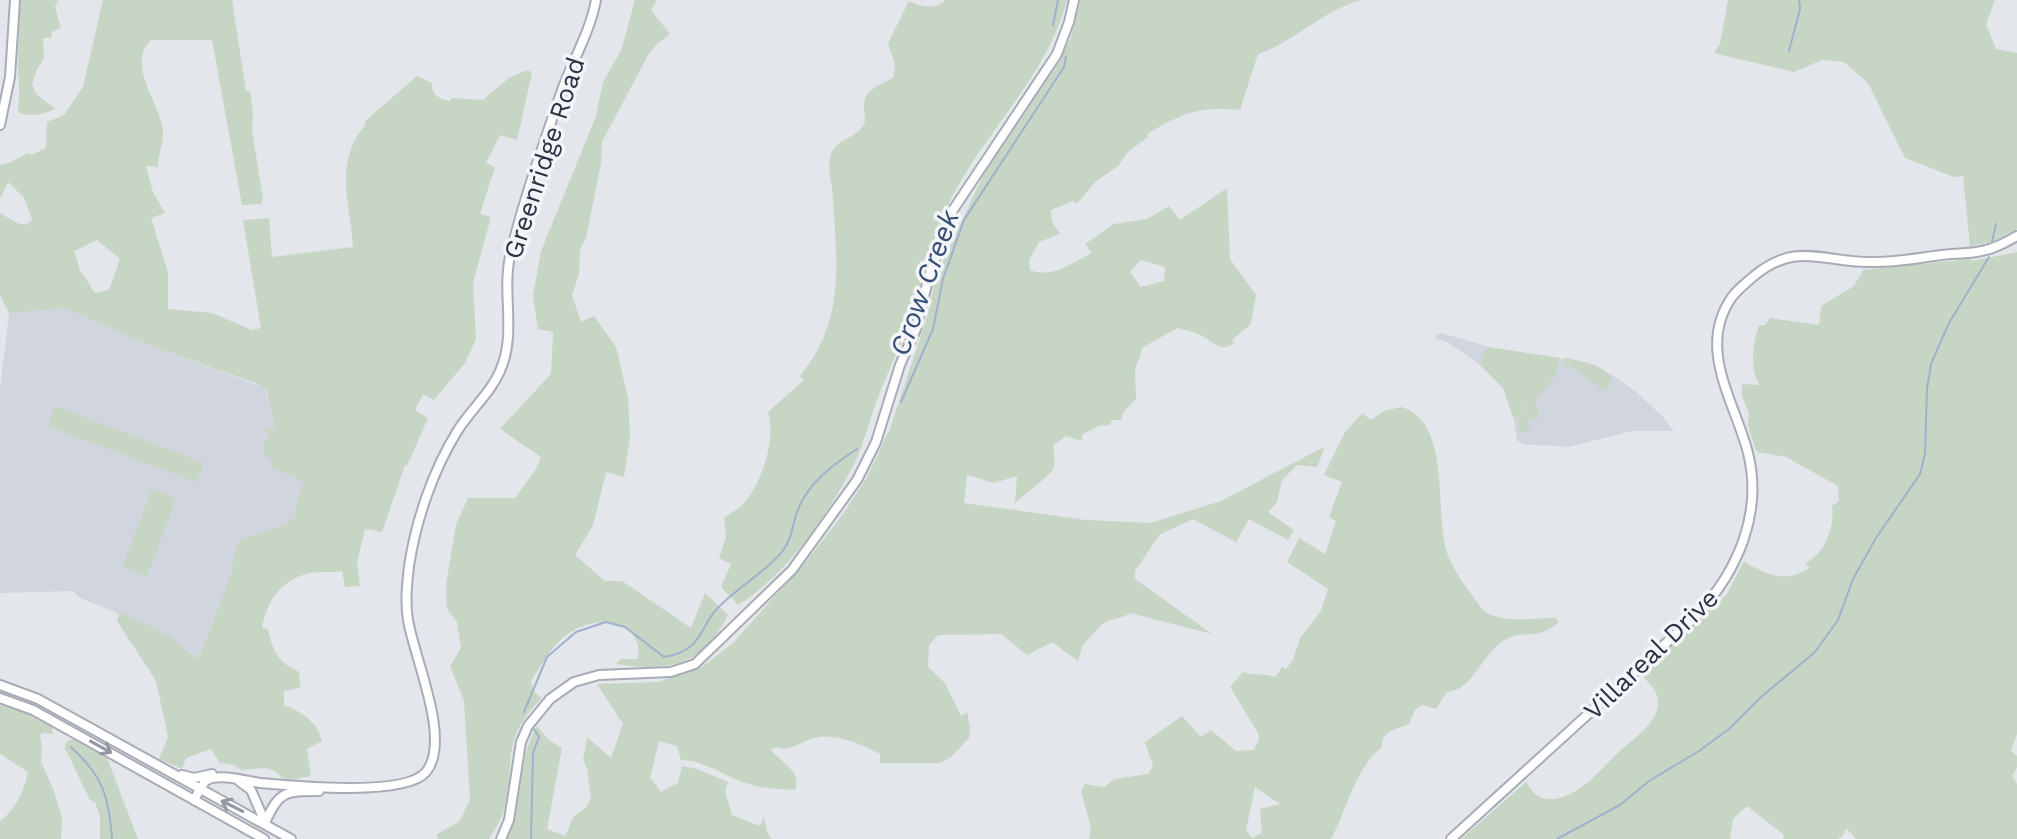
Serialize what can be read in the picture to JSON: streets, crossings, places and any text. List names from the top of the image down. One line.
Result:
{"streets":{"street":["Greenridge Road","Villareal Drive"]},"water":["Crow Creek"]}
